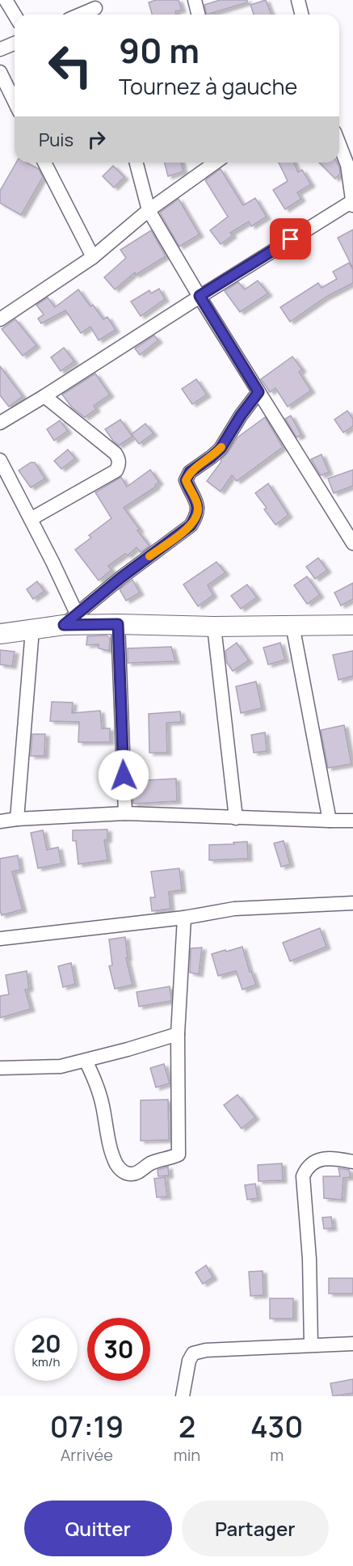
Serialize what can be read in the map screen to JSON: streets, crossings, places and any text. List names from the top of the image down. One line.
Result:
{"page":{"turn":["90 m","Tournez à gauche"],"then":"Puis","speed":"20 km/h","limit":"30","eta":["07:19","Arrivée","2","min","430","m"],"buttons":["Quitter","Partager"]}}
